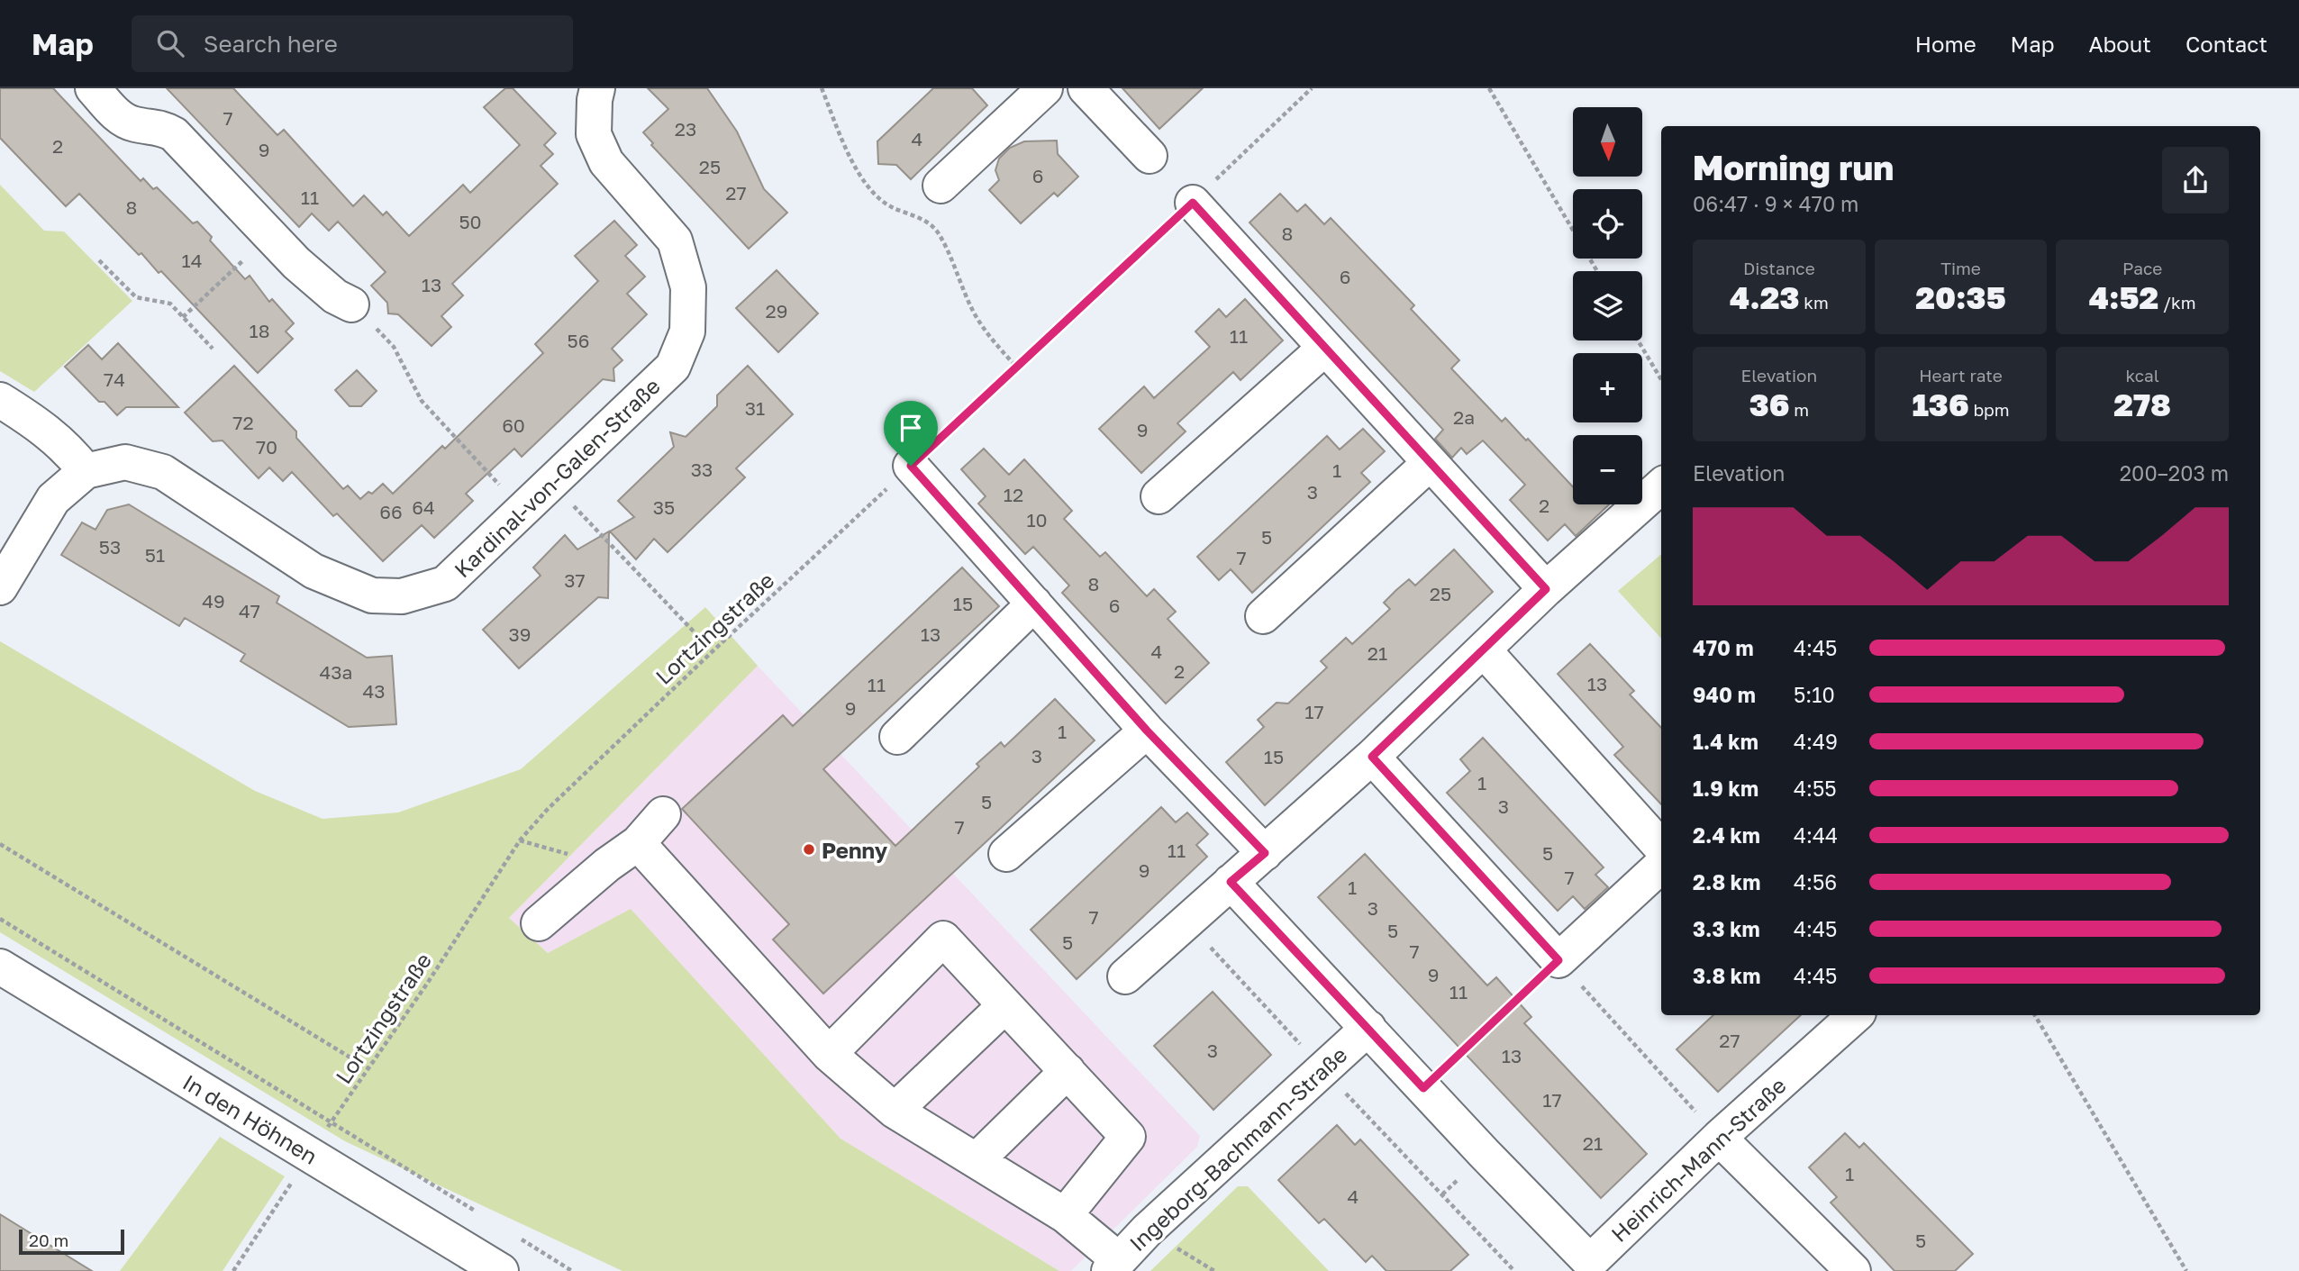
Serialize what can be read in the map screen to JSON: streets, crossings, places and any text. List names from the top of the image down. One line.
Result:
{"streets":{"street":["Kardinal-von-Galen-Straße","In den Höhnen","Ingeborg-Bachmann-Straße","Heinrich-Mann-Straße"],"path":["Lortzingstraße"]},"crossings":[["Lortzingstraße","In den Höhnen"],["Ingeborg-Bachmann-Straße","Heinrich-Mann-Straße"]],"places":["Penny"],"house_numbers":["7","23","4","2","9","25","6","27","11","8","50","8","14","6","13","29","18","11","56","74","31","2a","72","60","9","70","33","1","3","12","2","64","35","66","10","5","53","51","7","37","8","25","49","15","6","47","39","13","4","21","2","43a","13","11","43","9","17","1","3","15","1","5","3","7","11","5","9","7","1","3","7","5","5","7","9","11","27","3","13","17","21","1","4","5"],"scale_bar":"20 m","north":"bottom","page":{"header":"Map","search":"Search here","nav":["Home","Map","About","Contact"],"map_buttons":["+","−"],"heading":["Morning run","06:47 · 9 × 470 m"],"stats":[["Distance","4.23 km"],["Time","20:35"],["Pace","4:52 /km"],["Elevation","36 m"],["Heart rate","136 bpm"],["kcal","278"]],"chart":["Elevation","200–203 m"],"list":[{"name":"470 m","note":"4:45"},{"name":"940 m","note":"5:10"},{"name":"1.4 km","note":"4:49"},{"name":"1.9 km","note":"4:55"},{"name":"2.4 km","note":"4:44"},{"name":"2.8 km","note":"4:56"},{"name":"3.3 km","note":"4:45"},{"name":"3.8 km","note":"4:45"}],"scale":"20 m"}}
